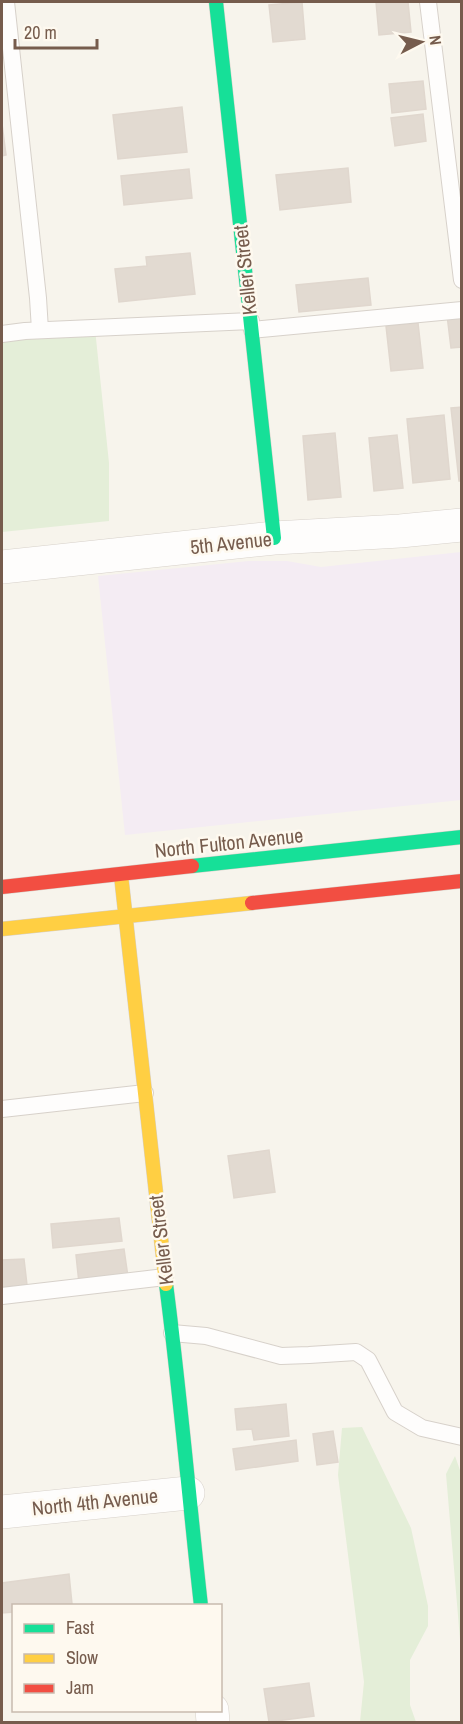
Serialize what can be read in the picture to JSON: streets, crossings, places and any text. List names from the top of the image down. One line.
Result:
{"streets":{"street":["Keller Street","5th Avenue","North Fulton Avenue","North 4th Avenue"]},"crossings":[["Keller Street","5th Avenue"],["Keller Street","North Fulton Avenue"],["Keller Street","North 4th Avenue"]],"legend":["Fast","Slow","Jam"],"scale_bar":"20 m","north":"right"}
